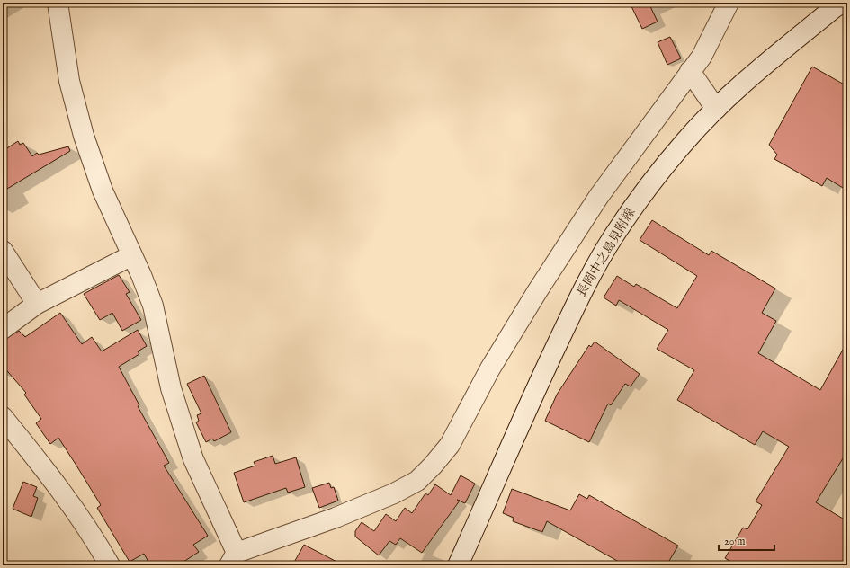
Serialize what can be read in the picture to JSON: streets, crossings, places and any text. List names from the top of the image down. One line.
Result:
{"streets":{"street":["長岡中之島見附線"]},"scale_bar":"20 m"}
